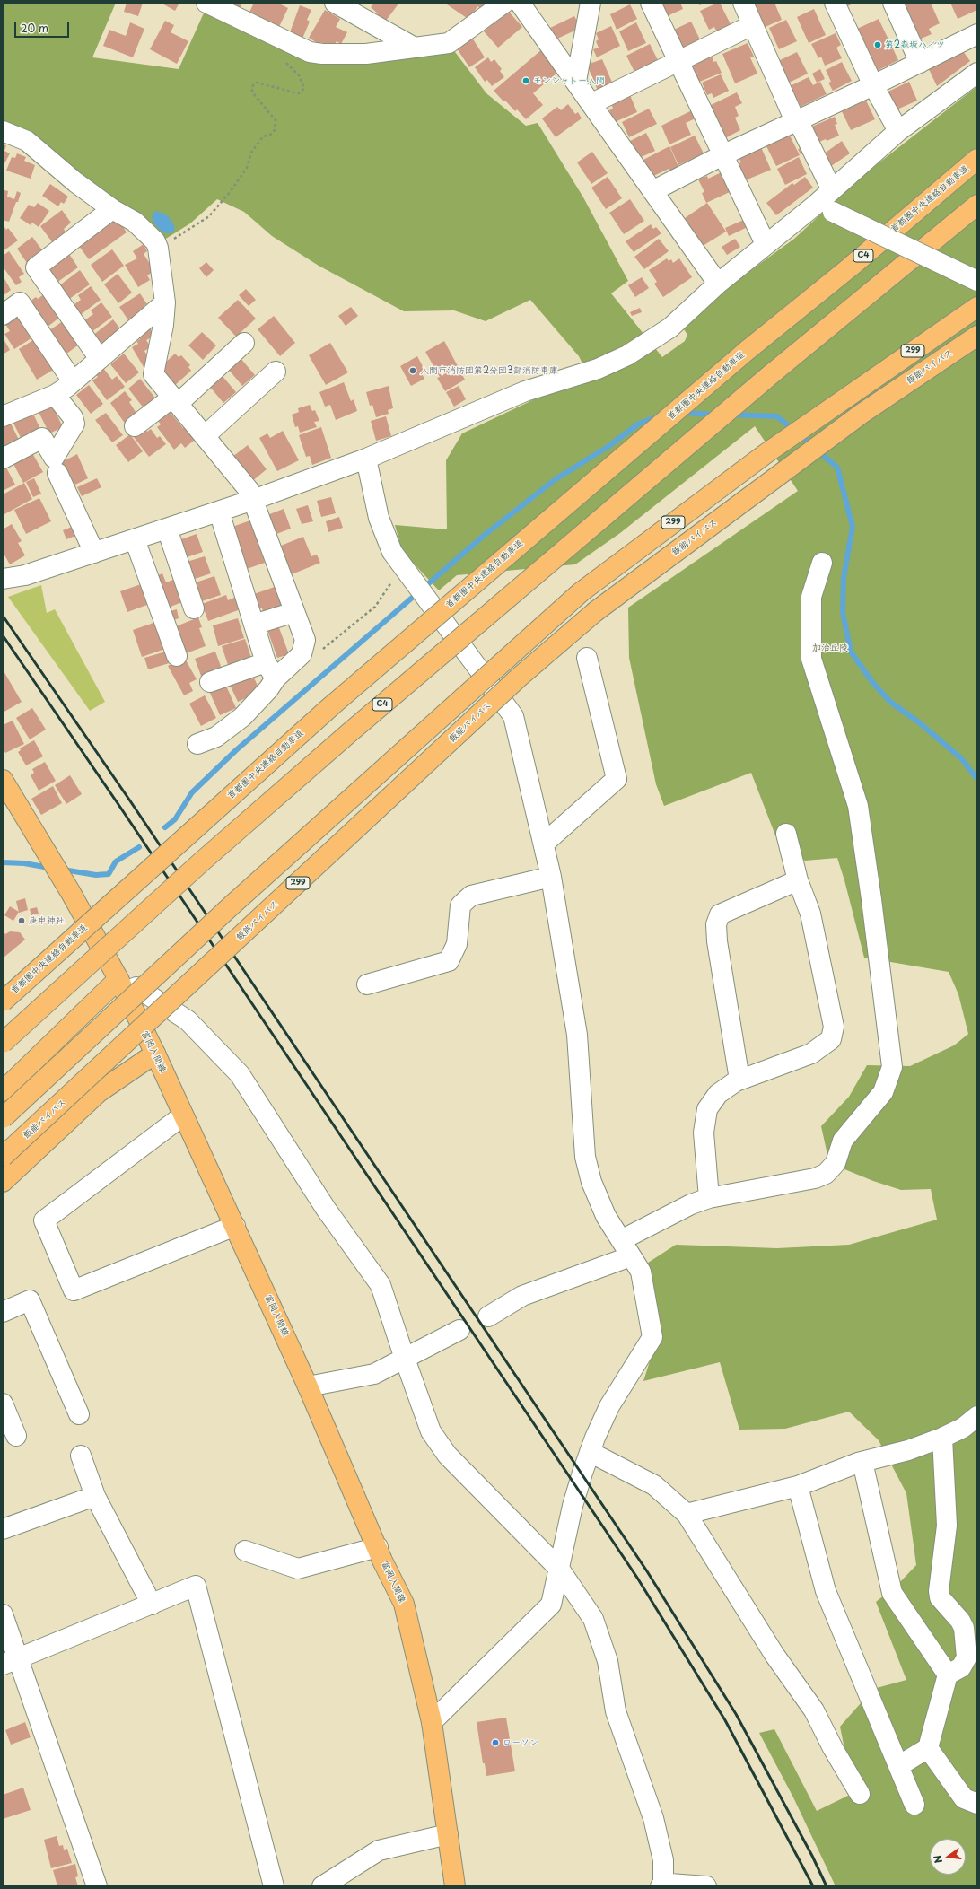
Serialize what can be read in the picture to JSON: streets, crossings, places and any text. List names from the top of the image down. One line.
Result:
{"streets":{"main road":["首都圏中央連絡自動車道","C4","299","飯能バイパス","富岡入間線"]},"parks":["加治丘陵"],"places":["第2森坂ハイツ","モンシャトー入間","入間市消防団第2分団3部消防車庫","庚申神社","ローソン"],"scale_bar":"20 m","north":"left"}
